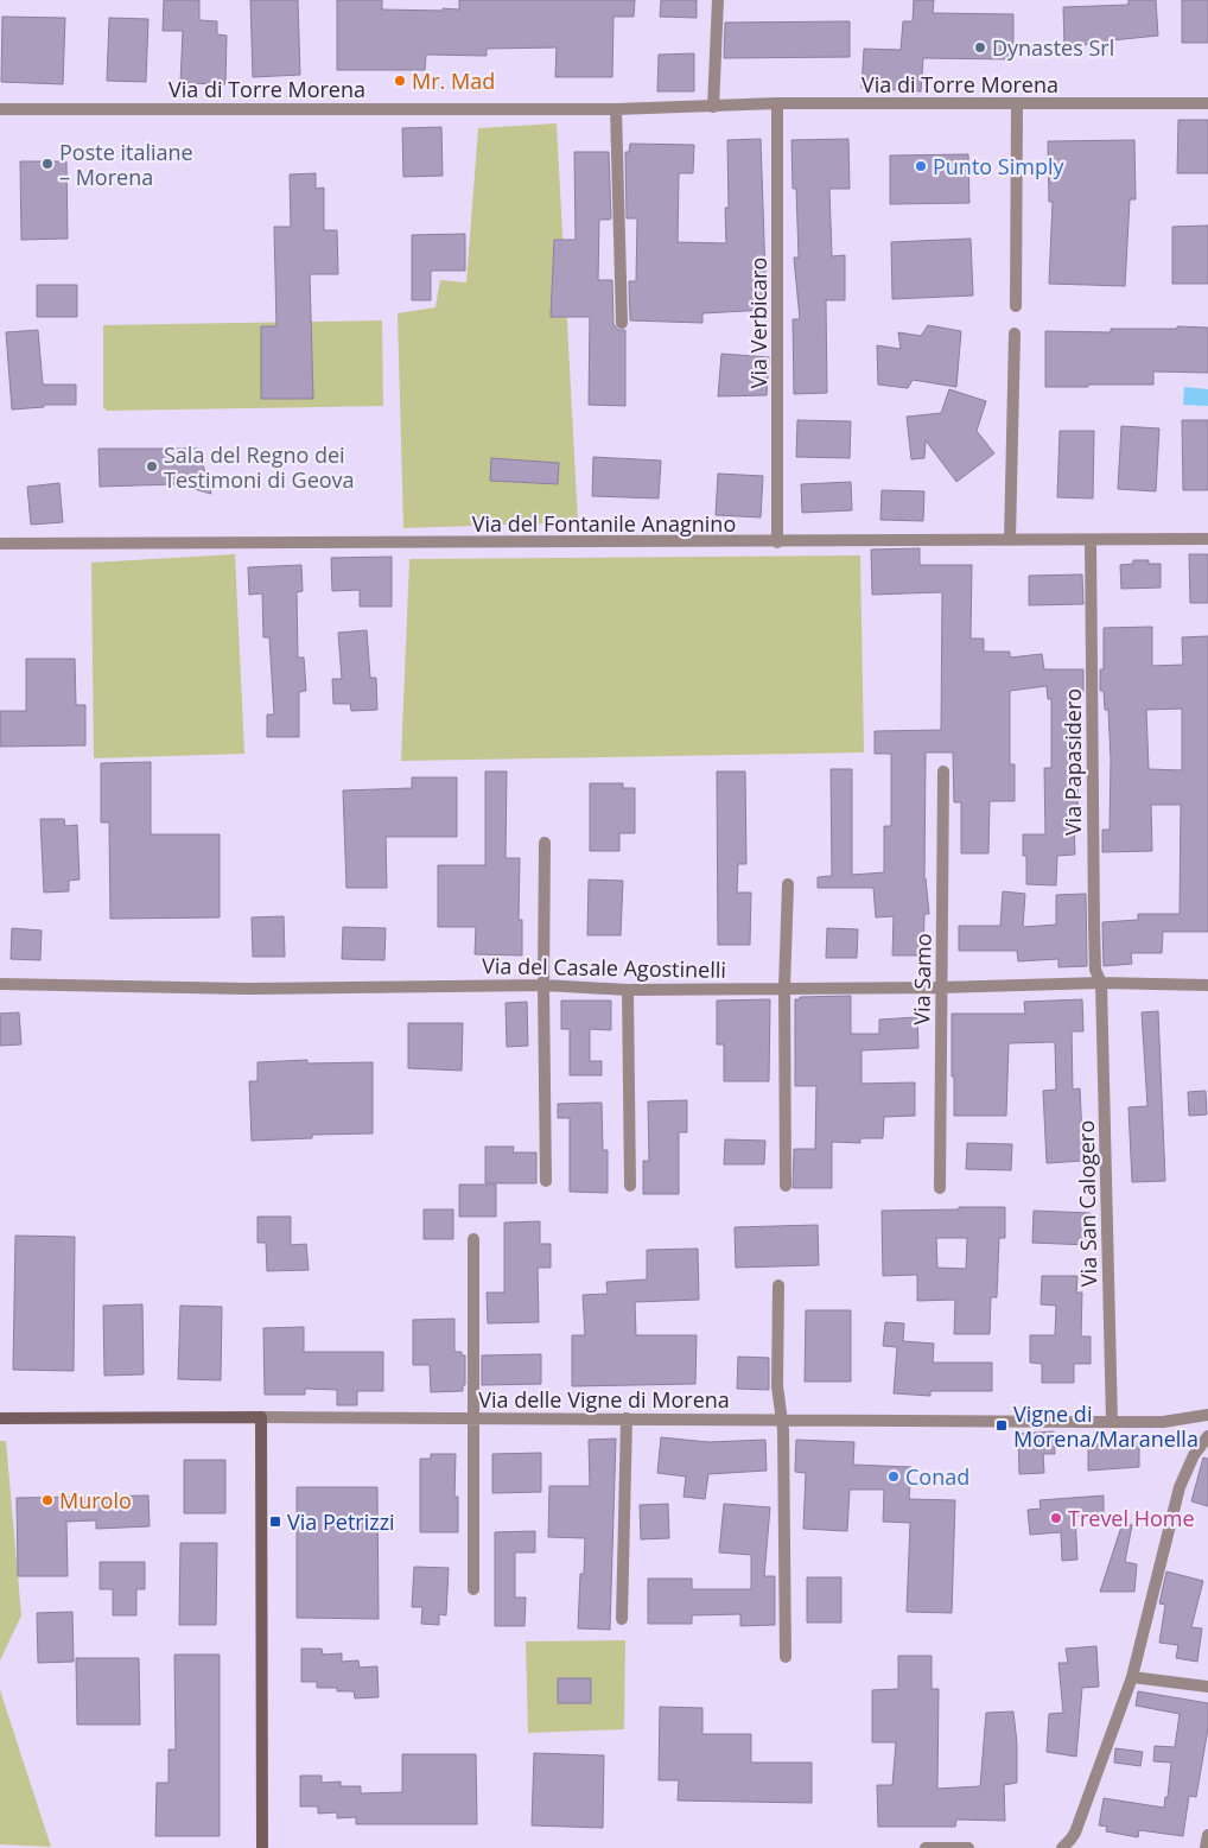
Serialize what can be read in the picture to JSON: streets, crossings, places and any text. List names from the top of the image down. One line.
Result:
{"streets":{"street":["Via di Torre Morena","Via Verbicaro","Via del Fontanile Anagnino","Via Papasidero","Via del Casale Agostinelli","Via Samo","Via San Calogero","Via delle Vigne di Morena"]},"crossings":[["Via di Torre Morena","Via Verbicaro"],["Via Verbicaro","Via del Fontanile Anagnino"],["Via del Fontanile Anagnino","Via Papasidero"],["Via Papasidero","Via del Casale Agostinelli"],["Via Papasidero","Via San Calogero"],["Via del Casale Agostinelli","Via Samo"],["Via del Casale Agostinelli","Via San Calogero"],["Via San Calogero","Via delle Vigne di Morena"]],"places":{"other":["Dynastes Srl","Mr. Mad","Poste italiane – Morena","Punto Simply","Sala del Regno dei Testimoni di Geova","Conad","Murolo","Trevel Home"],"transit":["Vigne di Morena/Maranella","Via Petrizzi"]}}
